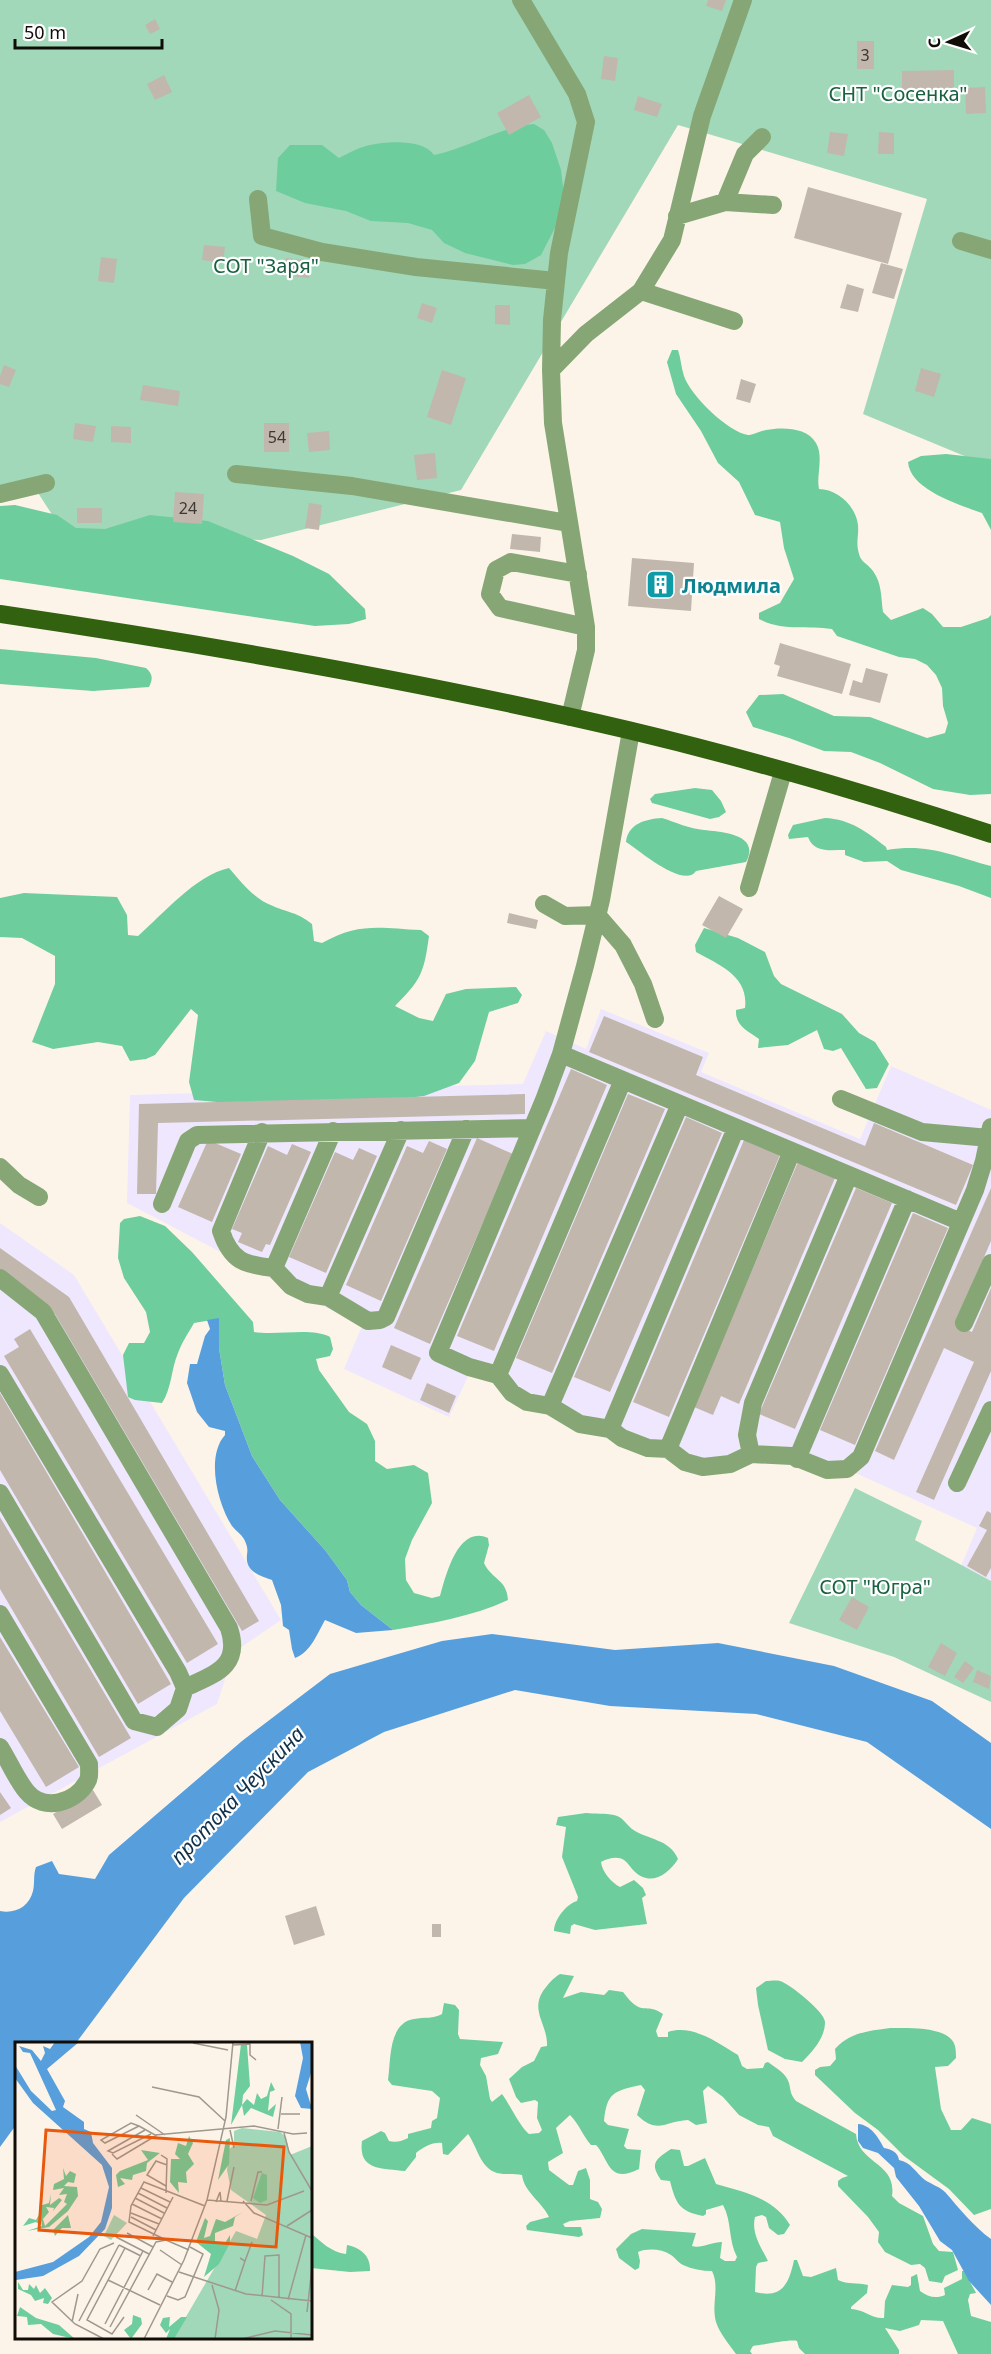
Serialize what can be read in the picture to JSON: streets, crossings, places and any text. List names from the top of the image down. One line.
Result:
{"water":["протока Чеускина"],"parks":["СНТ \"Сосенка\"","СОТ \"Заря\"","СОТ \"Югра\""],"places":{"building":["Людмила"]},"house_numbers":["3","54","24"],"scale_bar":"50 m","north":"left"}
